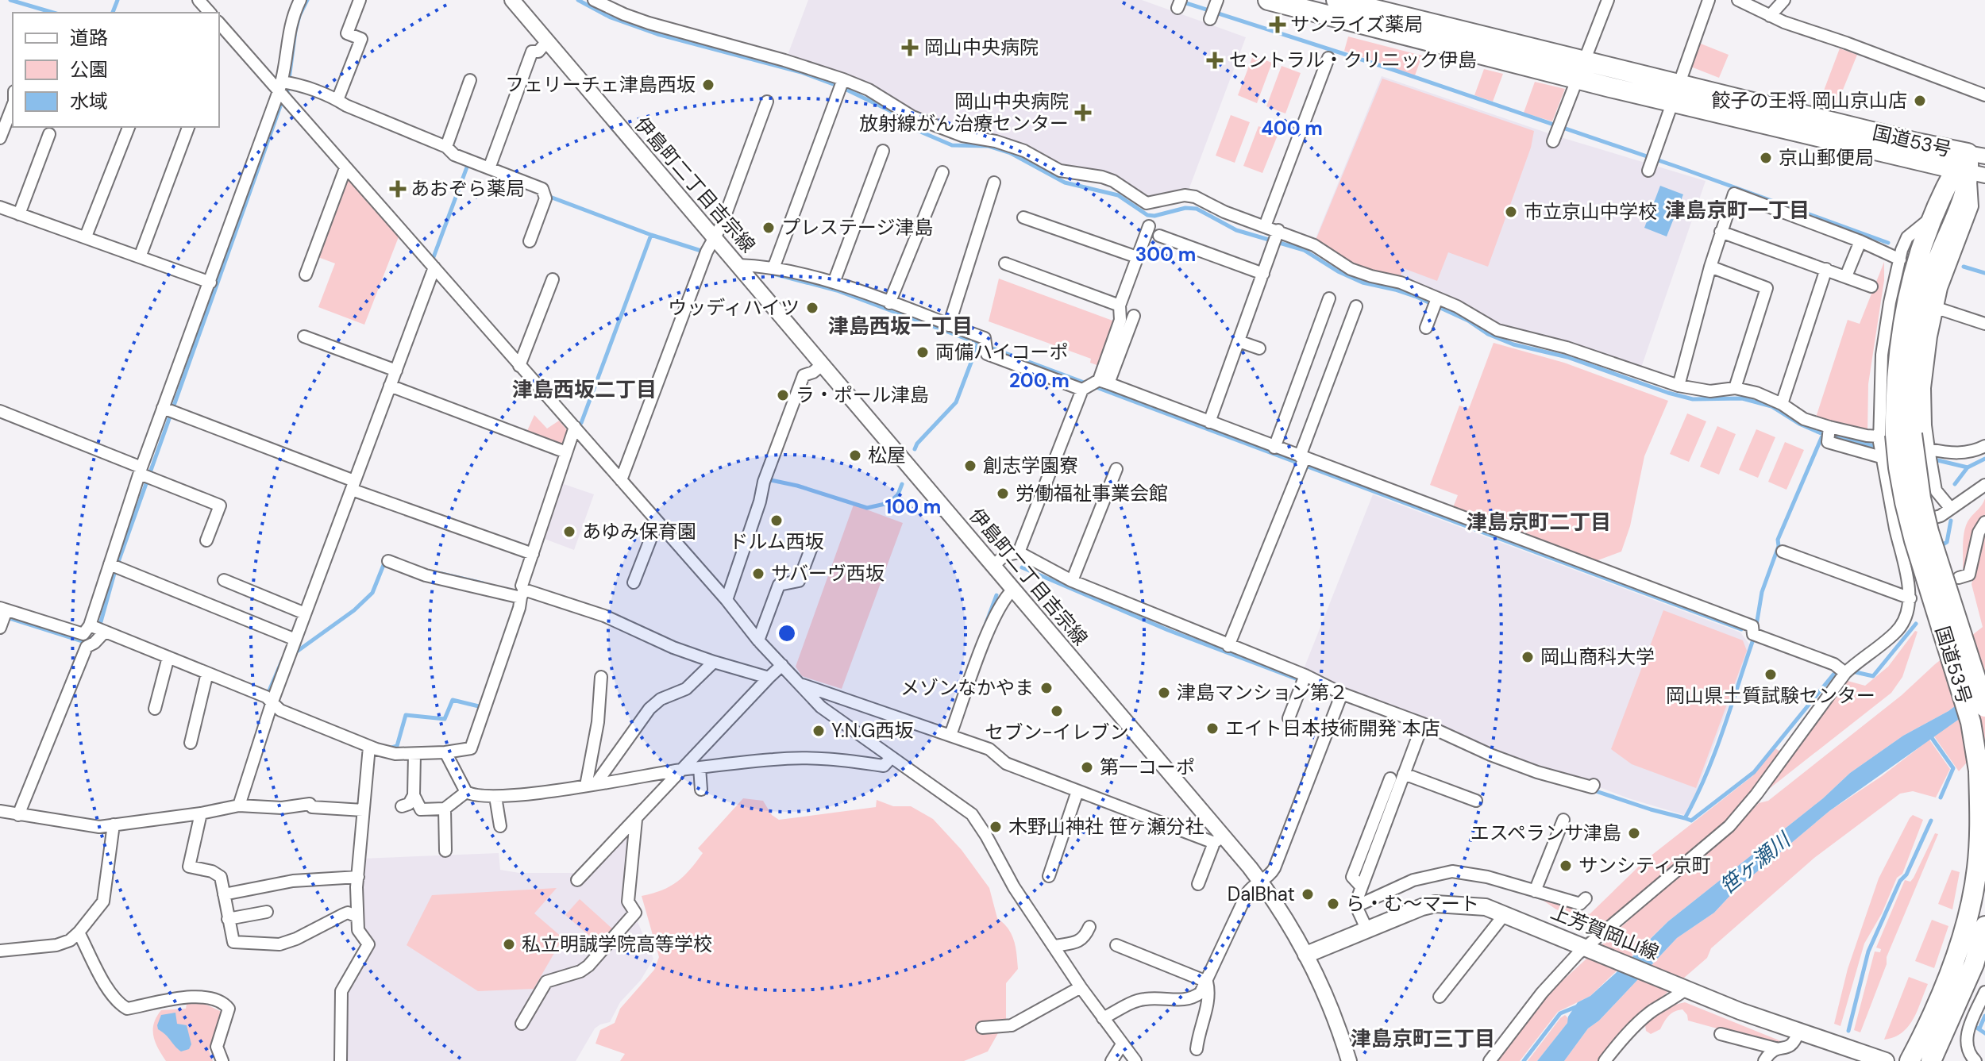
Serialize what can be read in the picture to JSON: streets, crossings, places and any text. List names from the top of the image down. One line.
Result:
{"streets":{"highway":["国道53号"],"main road":["上芳賀岡山線"],"street":["伊島町二丁目吉宗線"]},"crossings":[["伊島町二丁目吉宗線","上芳賀岡山線"]],"districts":["津島京町一丁目","津島西坂一丁目","津島西坂二丁目","津島京町二丁目","津島京町三丁目"],"water":["笹ヶ瀬川"],"places":{"health":["サンライズ薬局","岡山中央病院","セントラル・クリニック伊島","岡山中央病院 放射線がん治療センター","あおぞら薬局"],"other":["フェリーチェ津島西坂","餃子の王将 岡山京山店","京山郵便局","市立京山中学校","プレステージ津島","ウッディハイツ","両備ハイコーポ","ラ・ポール津島","松屋","創志学園寮","労働福祉事業会館","ドルム西坂","あゆみ保育園","サバーヴ西坂","岡山商科大学","岡山県土質試験センター","メゾンなかやま","津島マンション第２","セブン-イレブン","エイト日本技術開発 本店","Y.N.G西坂","第一コーポ","木野山神社 笹ヶ瀬分社","エスペランサ津島","サンシティ京町","DalBhat","ら・む〜マート","私立明誠学院高等学校"]},"legend":["道路","公園","水域"],"rings":["400 m","300 m","200 m","100 m"]}
